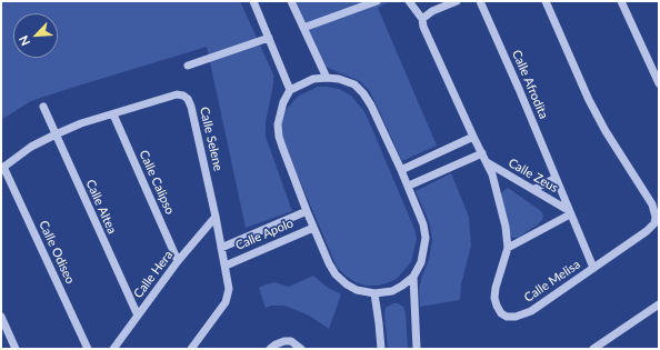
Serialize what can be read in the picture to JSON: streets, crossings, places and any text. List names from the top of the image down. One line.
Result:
{"streets":{"street":["Calle Afrodita","Calle Selene","Calle Zeus","Calle Calipso","Calle Altea","Calle Apolo","Calle Odiseo","Calle Hera","Calle Melisa"]},"crossings":[["Calle Afrodita","Calle Zeus"],["Calle Afrodita","Calle Melisa"],["Calle Selene","Calle Calipso"],["Calle Selene","Calle Altea"],["Calle Selene","Calle Apolo"],["Calle Selene","Calle Odiseo"],["Calle Selene","Calle Hera"],["Calle Zeus","Calle Melisa"],["Calle Calipso","Calle Hera"],["Calle Altea","Calle Hera"]],"north":"bottom left"}
